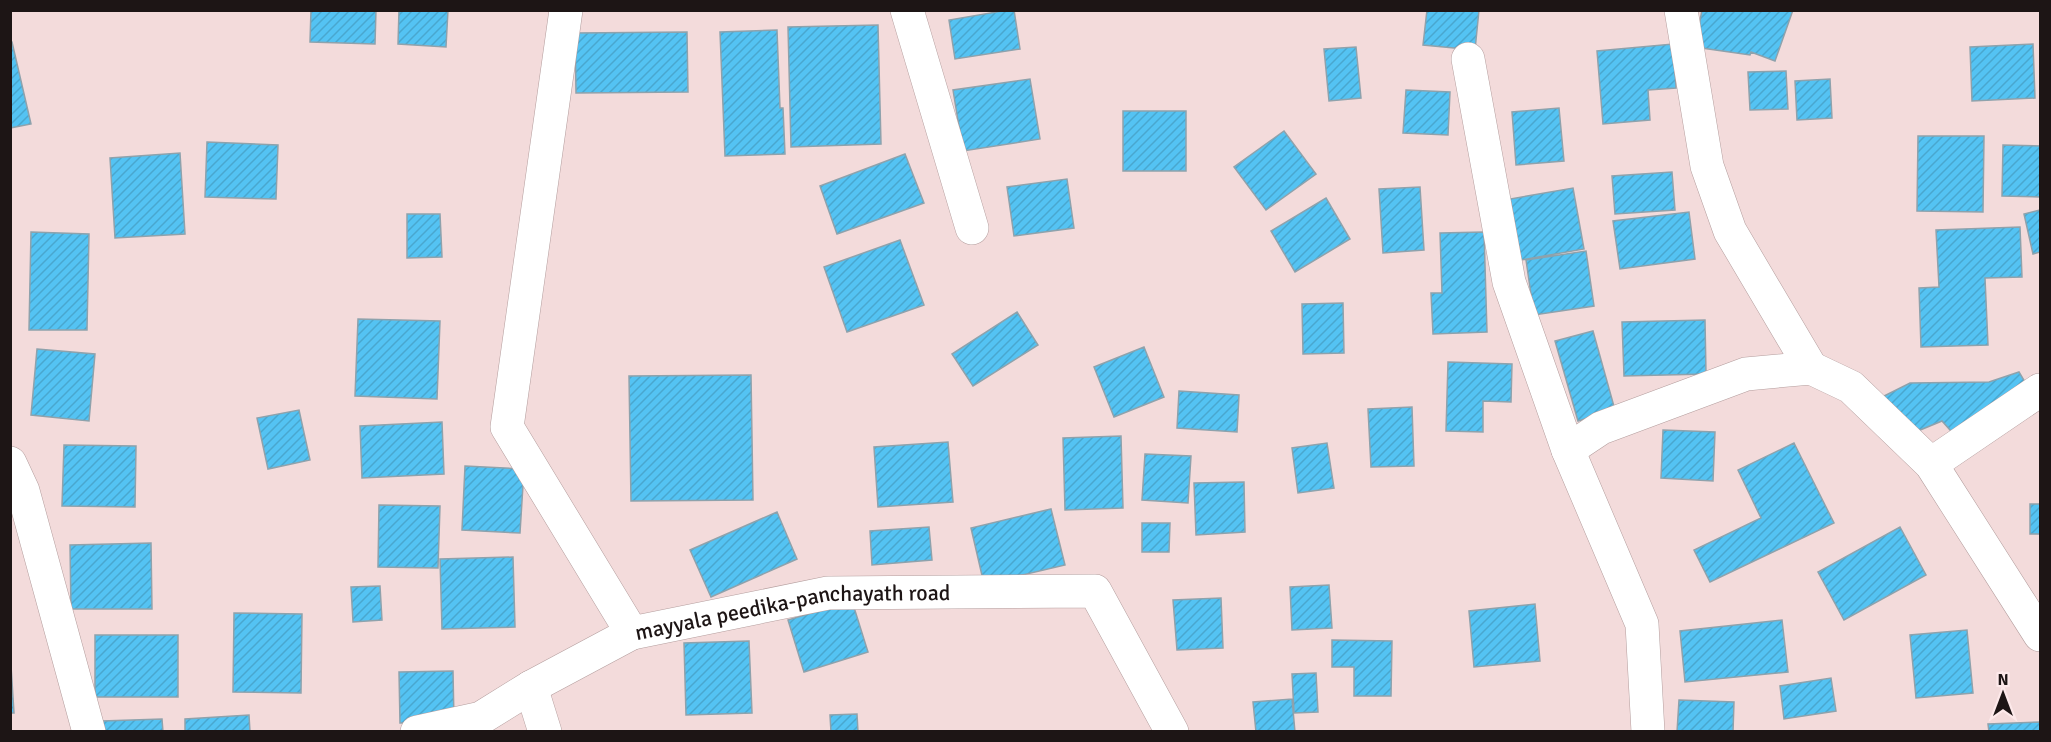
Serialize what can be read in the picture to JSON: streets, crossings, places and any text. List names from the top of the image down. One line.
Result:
{"streets":{"street":["mayyala peedika-panchayath road"]},"north":"top"}
